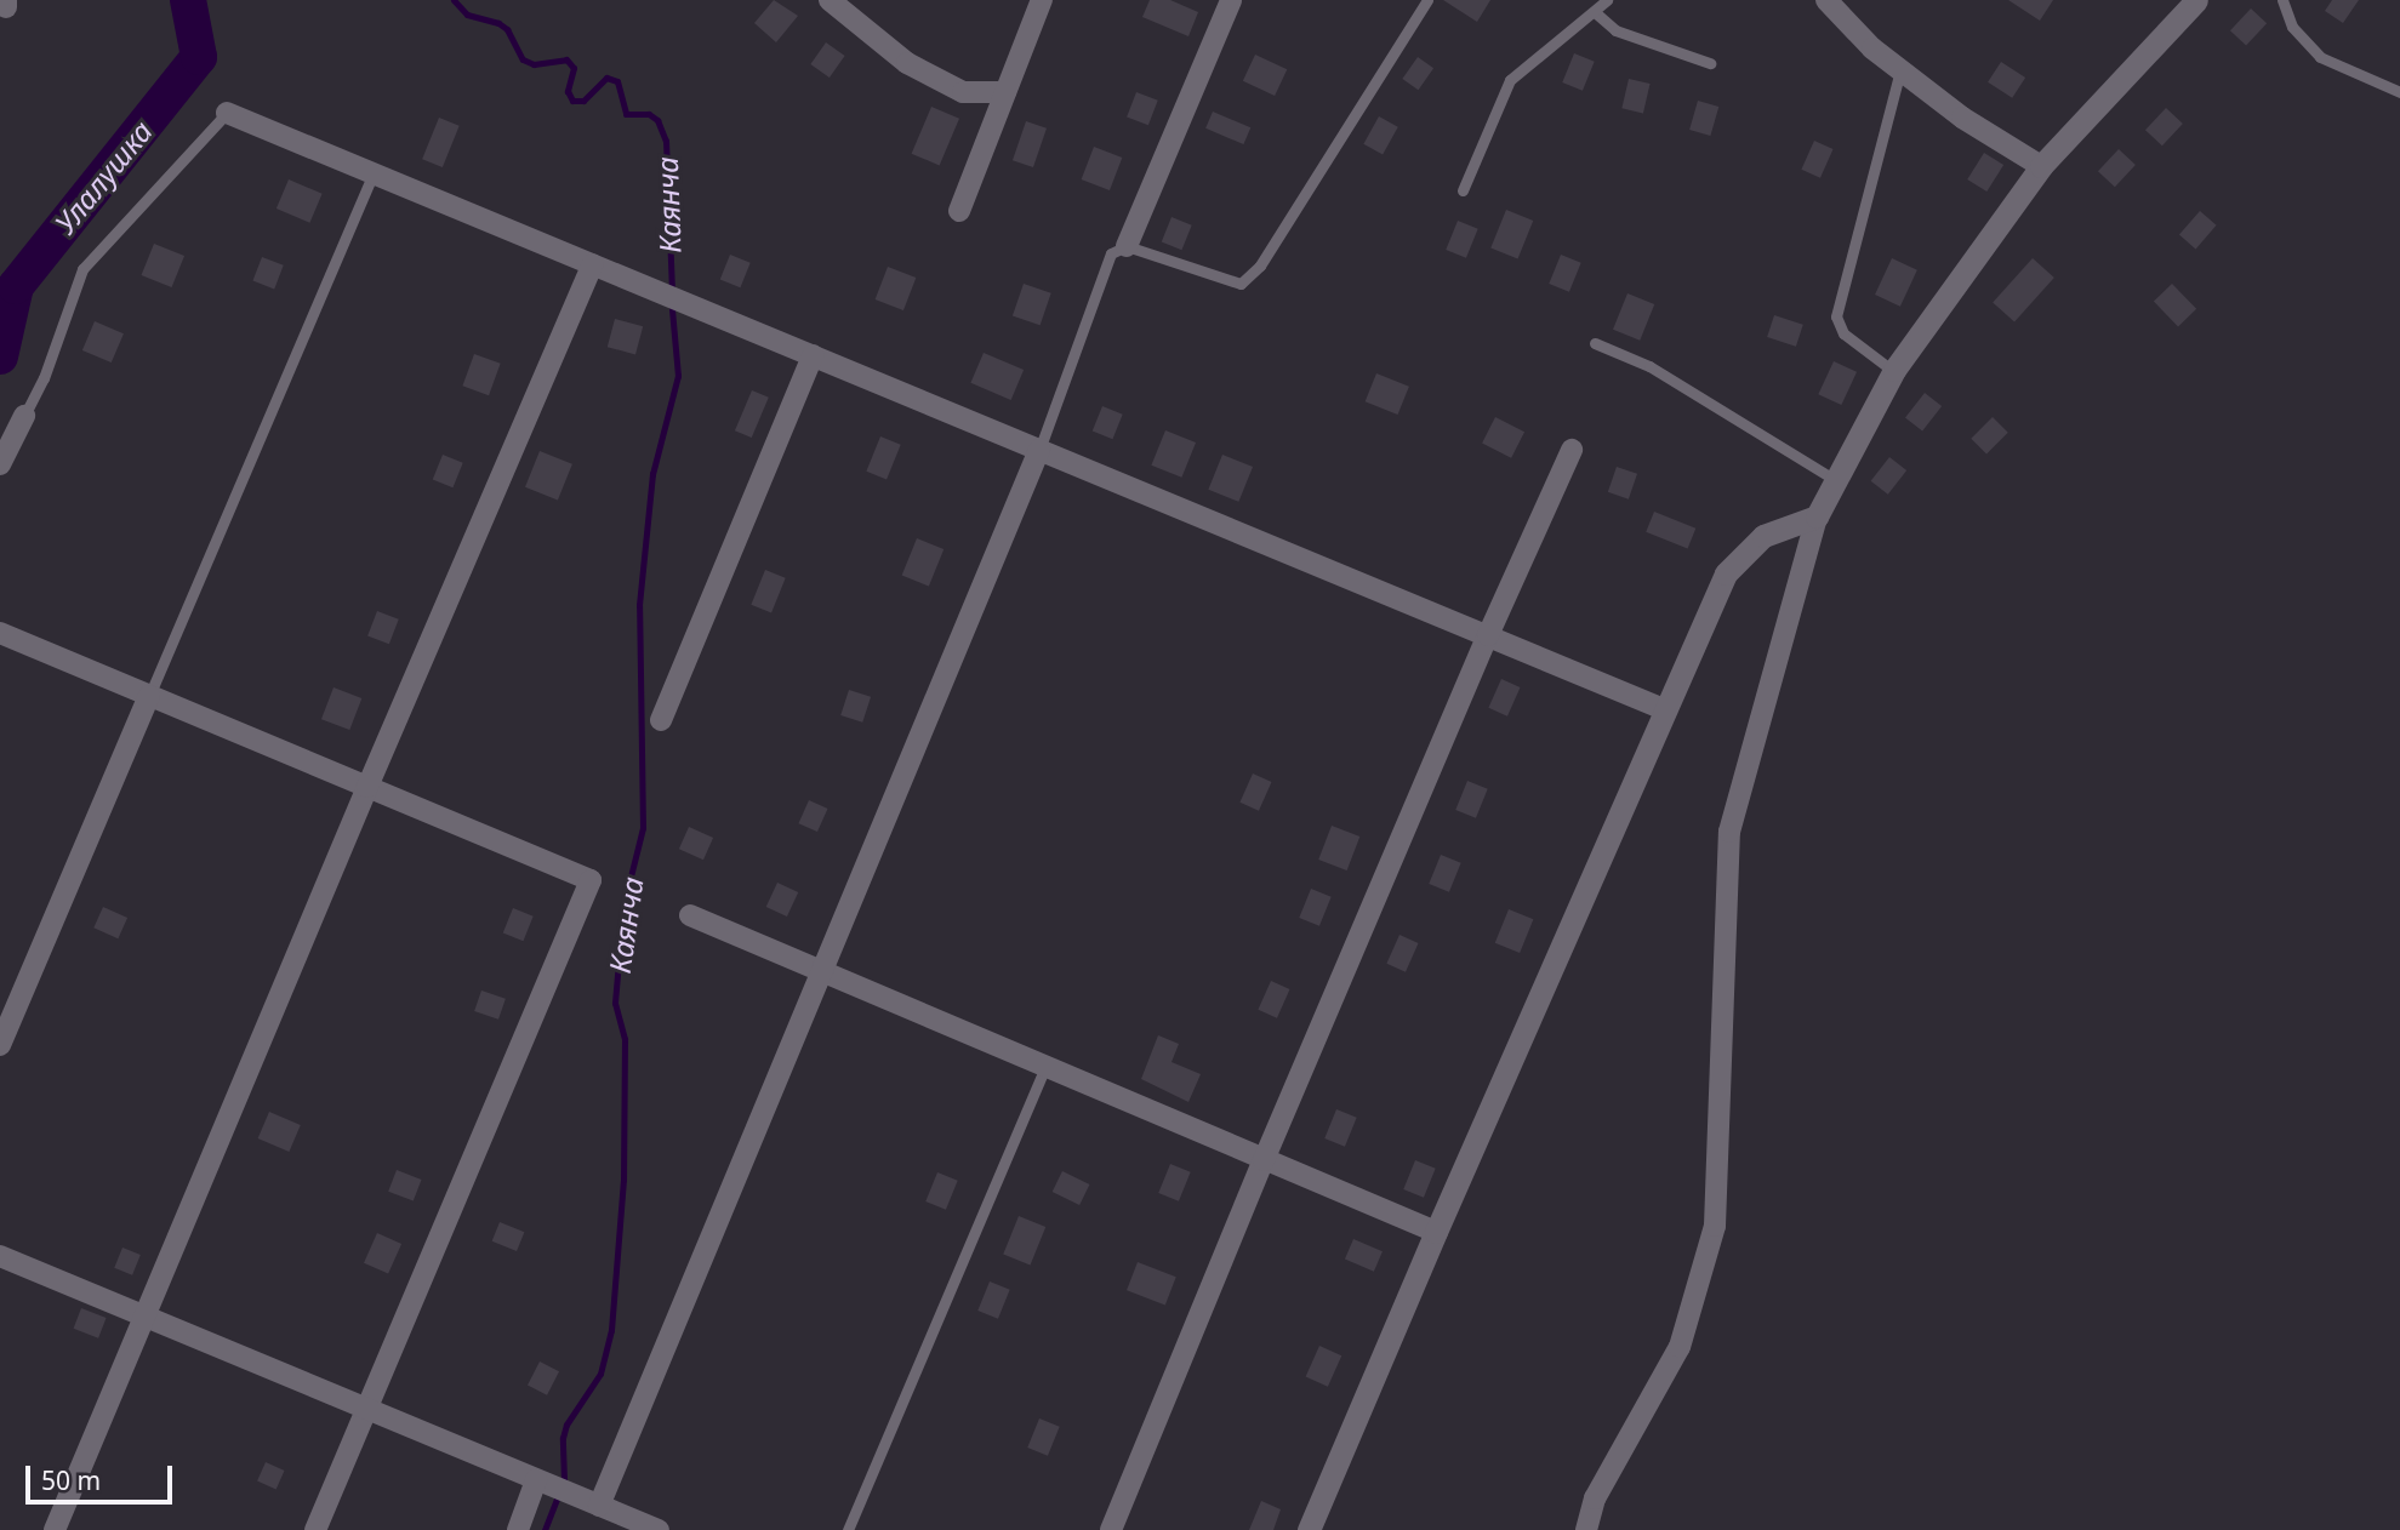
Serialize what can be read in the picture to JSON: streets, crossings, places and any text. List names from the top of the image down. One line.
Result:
{"water":["Улалушка","Каянча"],"scale_bar":"50 m"}
